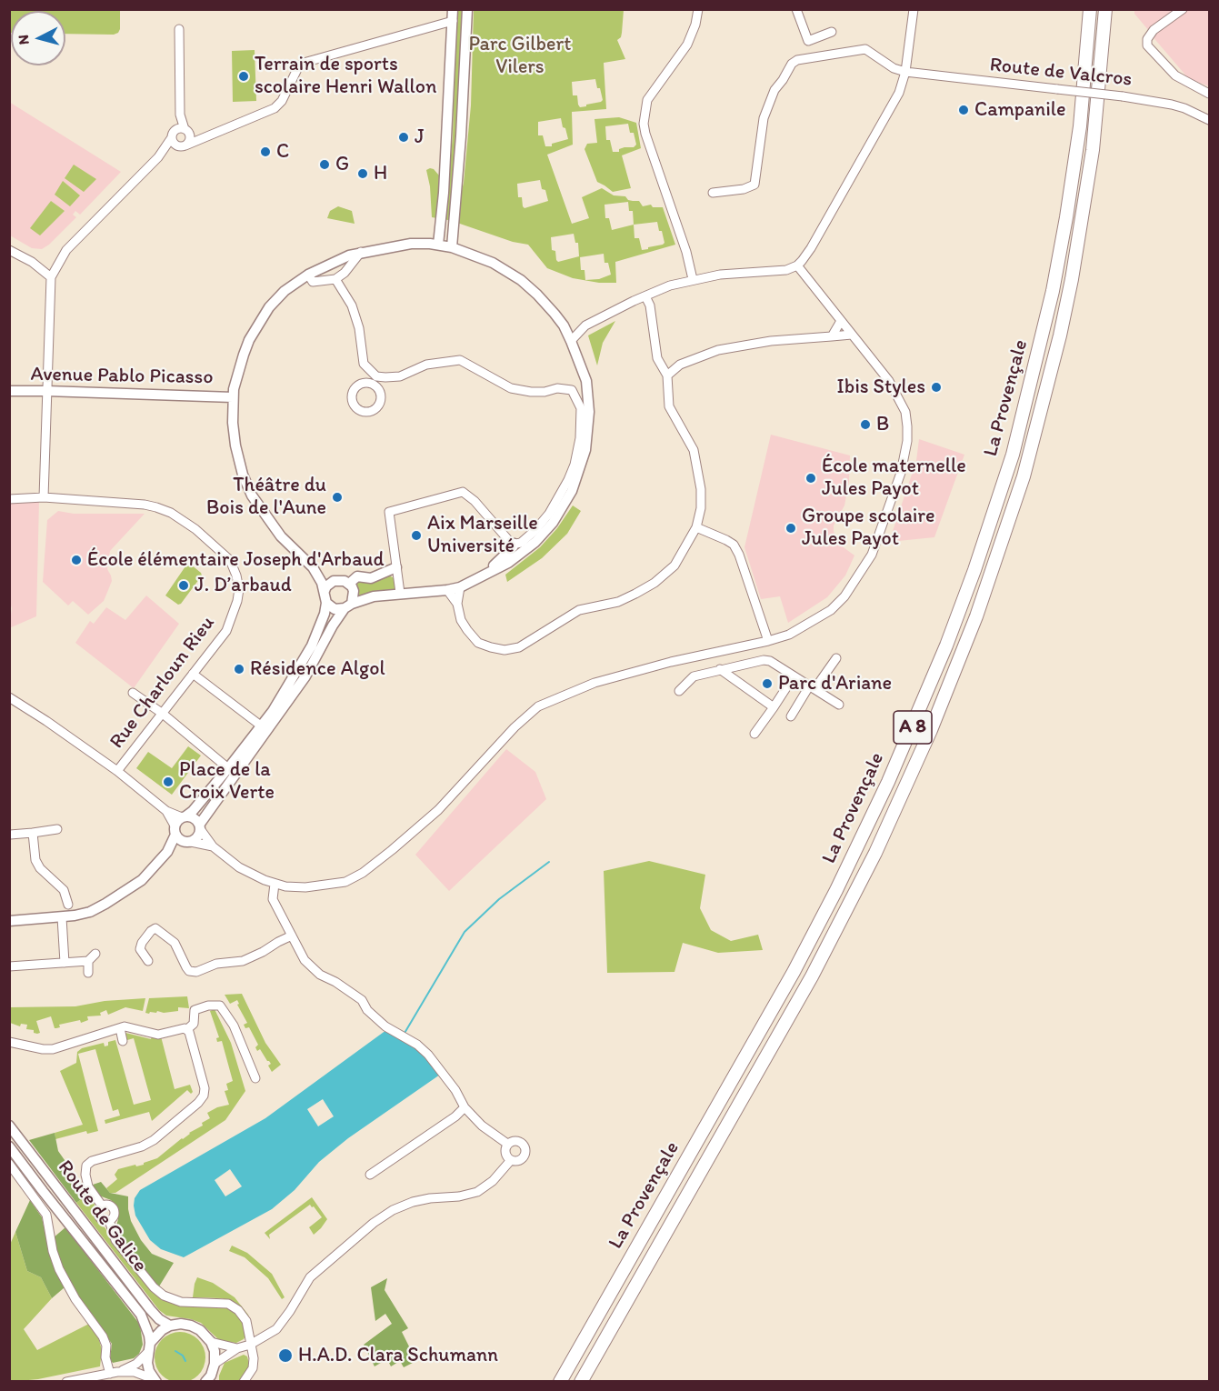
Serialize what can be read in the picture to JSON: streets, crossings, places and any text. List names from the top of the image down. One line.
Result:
{"streets":{"highway":["La Provençale","A 8"],"main road":["Avenue Pablo Picasso","Route de Galice"],"street":["Route de Valcros","Rue Charloun Rieu"]},"parks":["Parc Gilbert Vilers"],"places":["Terrain de sports scolaire Henri Wallon","Campanile","J","C","G","H","Ibis Styles","B","École maternelle Jules Payot","Théâtre du Bois de l'Aune","Groupe scolaire Jules Payot","Aix Marseille Université","École élémentaire Joseph d'Arbaud","J. D’arbaud","Résidence Algol","Parc d'Ariane","Place de la Croix Verte","H.A.D. Clara Schumann"],"north":"left"}
